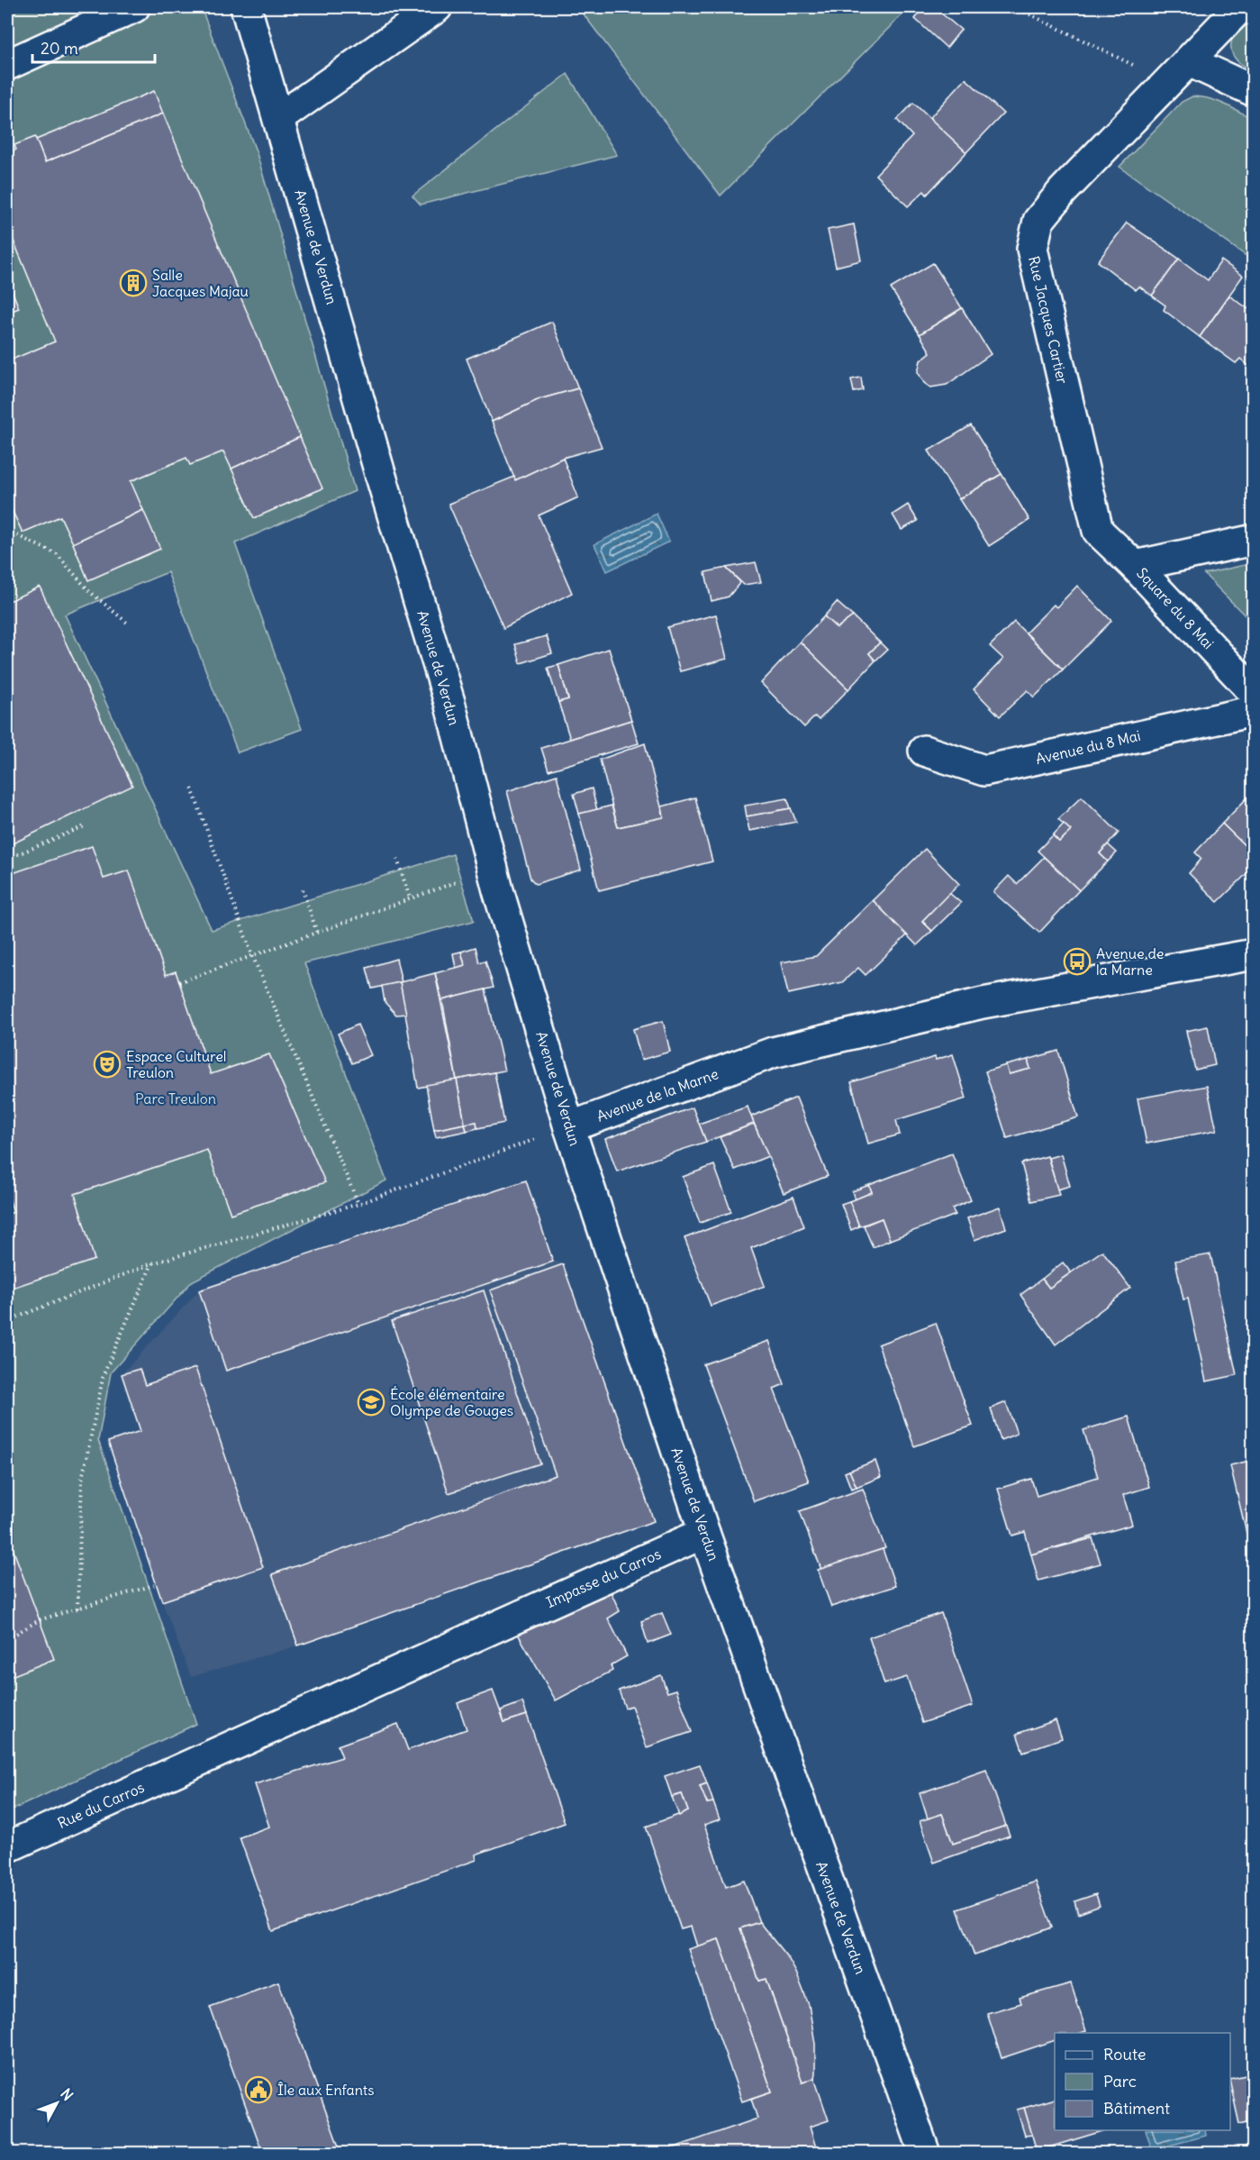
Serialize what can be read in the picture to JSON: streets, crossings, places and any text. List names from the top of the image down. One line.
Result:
{"streets":{"street":["Avenue de Verdun","Rue Jacques Cartier","Square du 8 Mai","Avenue du 8 Mai","Avenue de la Marne","Impasse du Carros","Rue du Carros"]},"crossings":[["Avenue de Verdun","Avenue de la Marne"],["Avenue de Verdun","Impasse du Carros"],["Rue Jacques Cartier","Square du 8 Mai"],["Impasse du Carros","Rue du Carros"]],"parks":["Parc Treulon"],"places":{"building":["Salle Jacques Majau"],"bus stop":["Avenue de la Marne"],"theatre":["Espace Culturel Treulon"],"school or university":["École élémentaire Olympe de Gouges"],"public building":["Île aux Enfants"]},"legend":["Route","Parc","Bâtiment"],"scale_bar":"20 m","north":"top right"}
